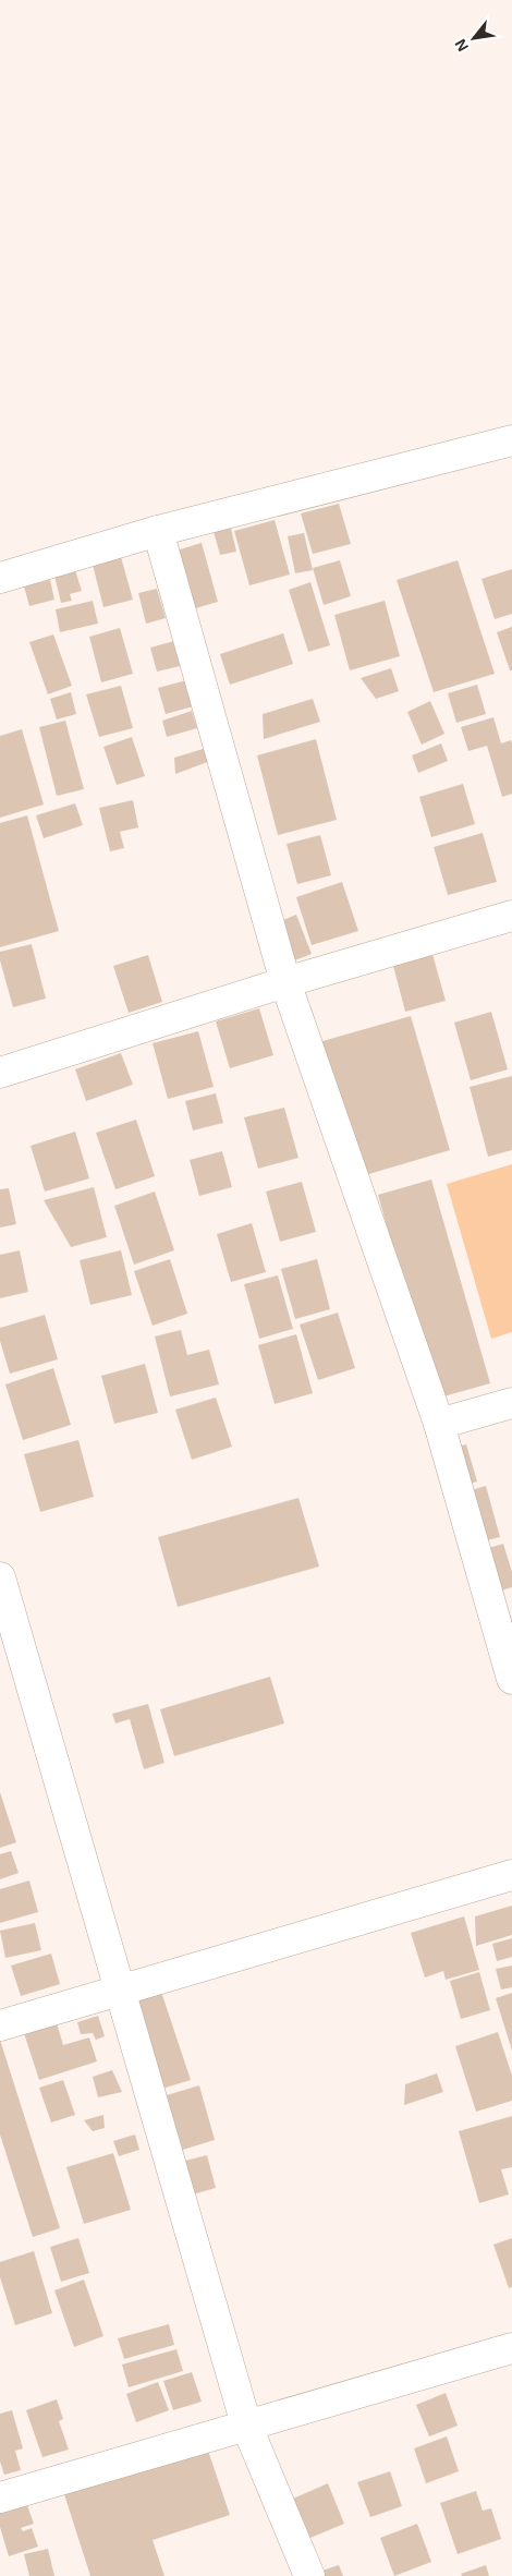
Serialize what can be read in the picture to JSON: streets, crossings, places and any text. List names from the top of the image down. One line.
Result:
{"north":"bottom left"}
